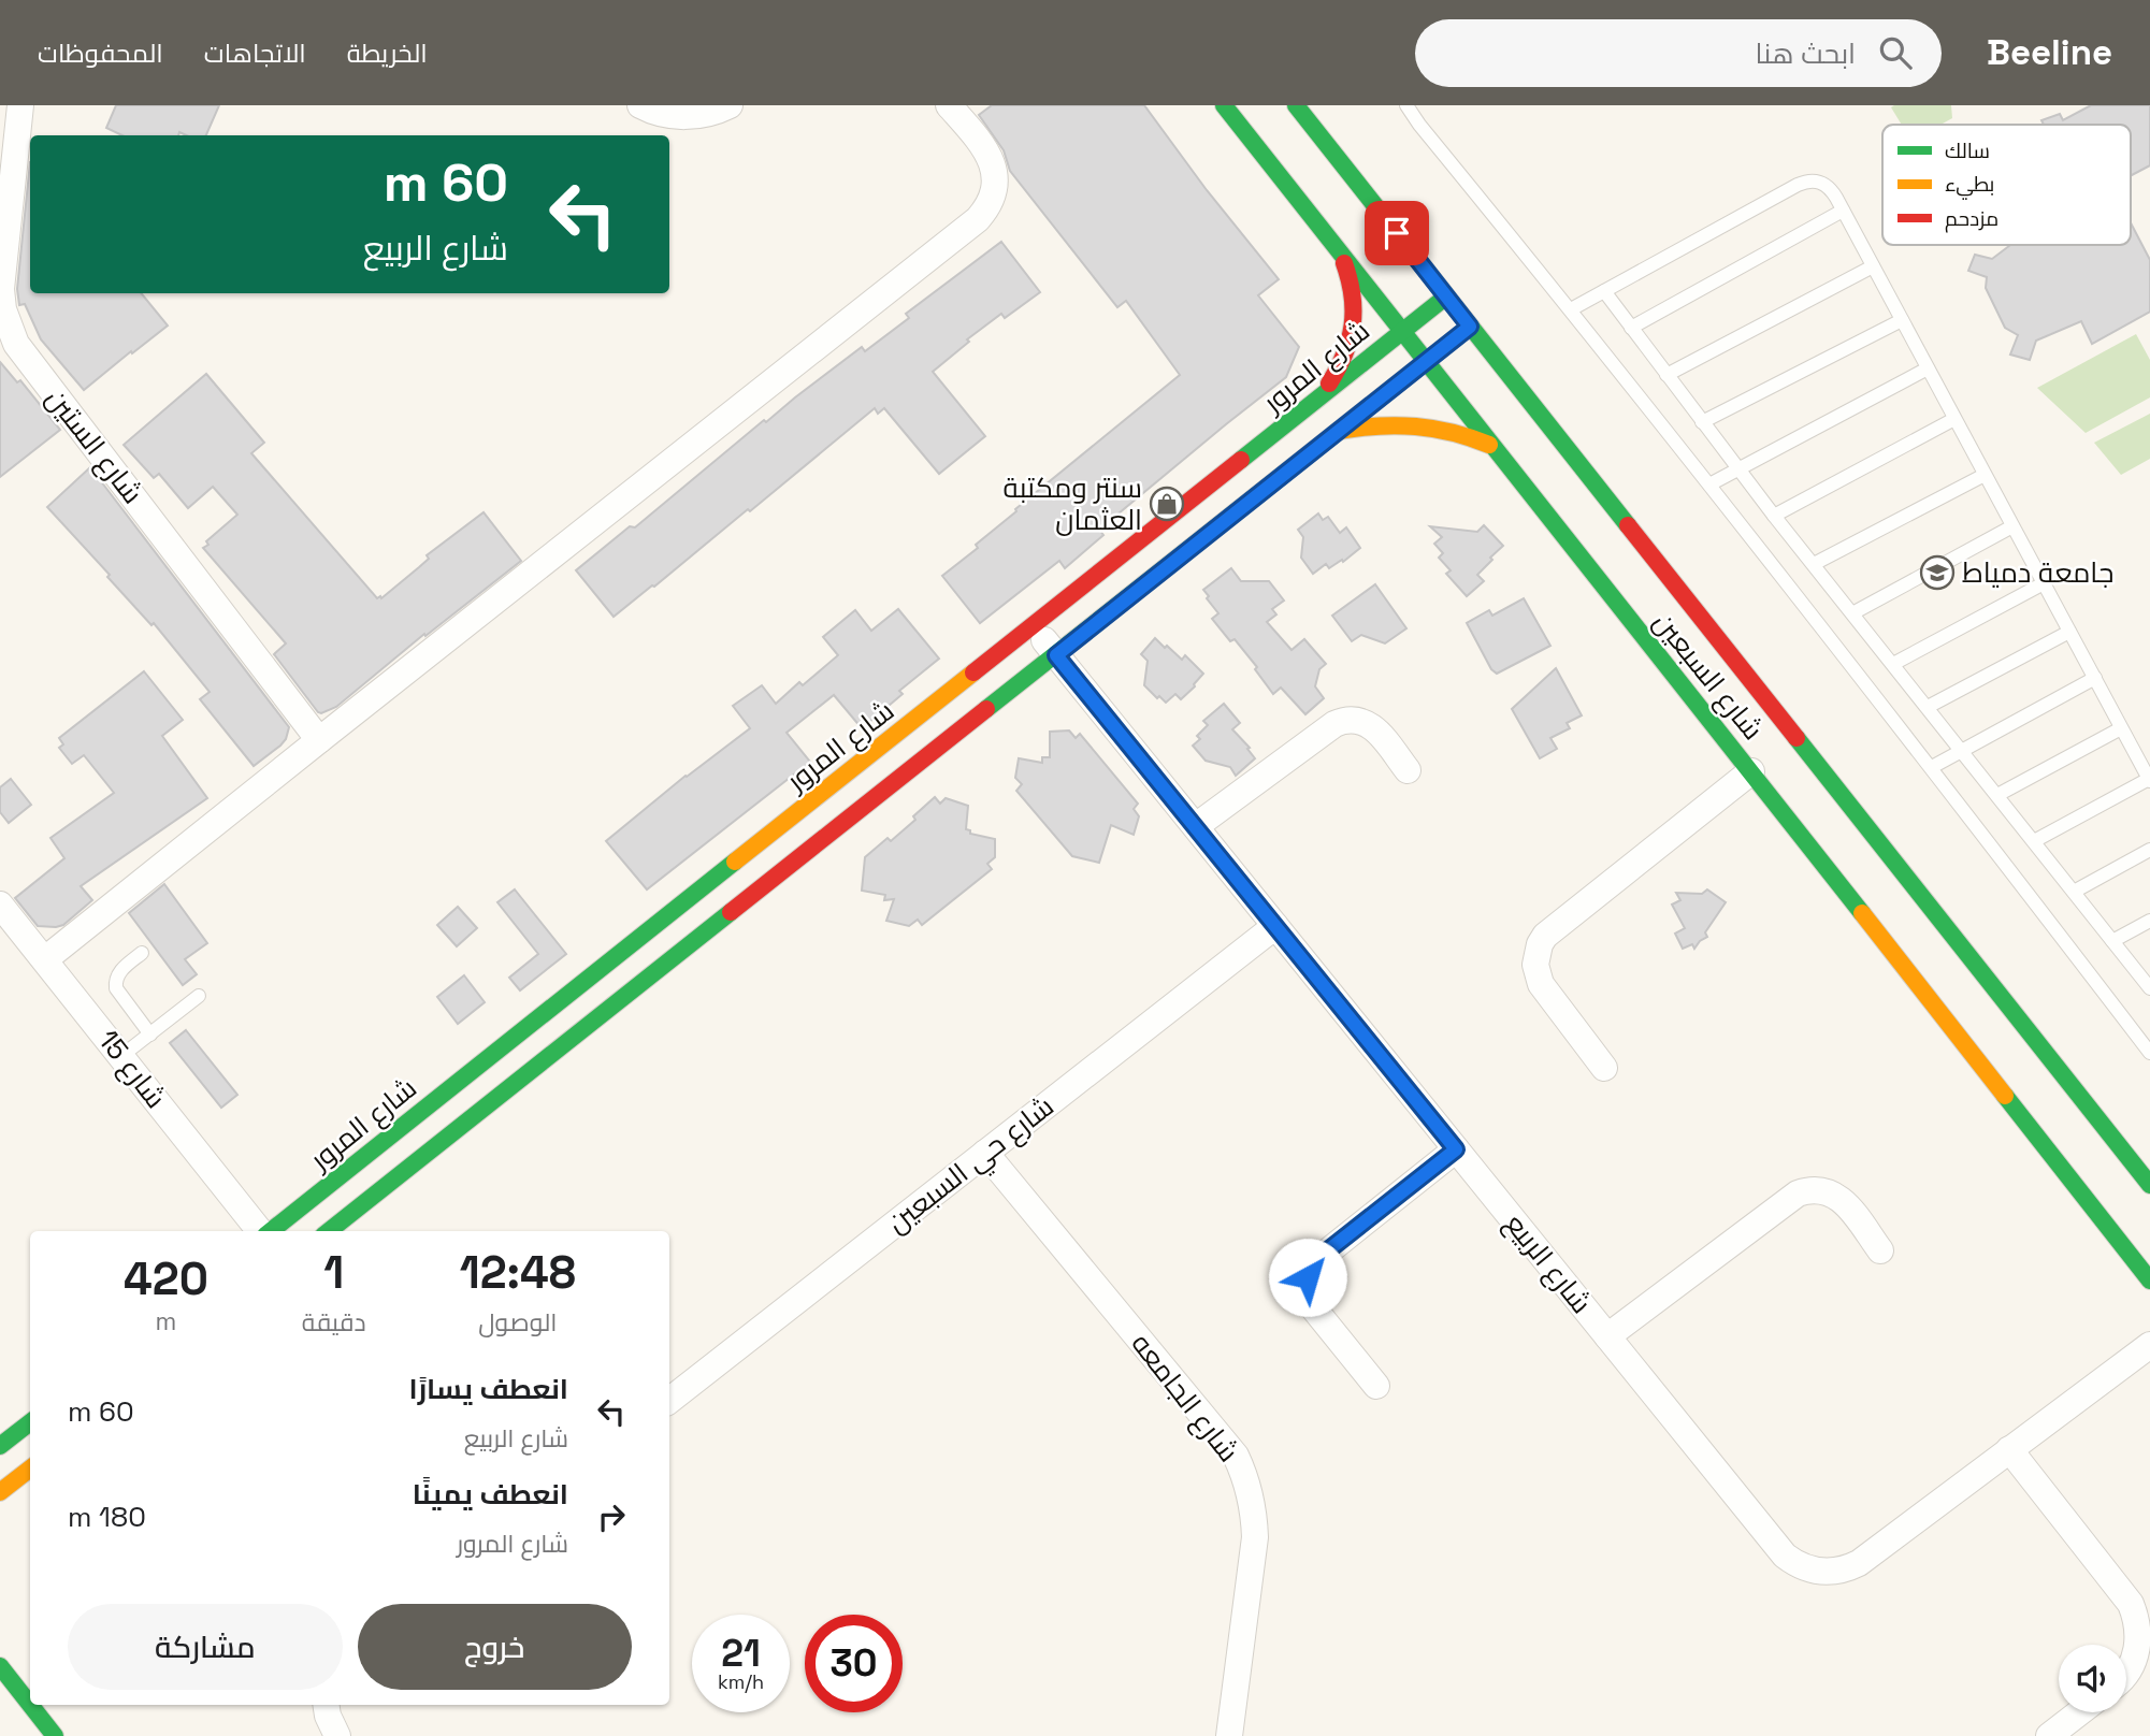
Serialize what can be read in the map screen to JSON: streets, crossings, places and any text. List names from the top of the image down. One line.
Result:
{"streets":{"main road":["شارع المرور","شارع السبعين"],"street":["شارع الستين","شارع 15","شارع حي السبعين","شارع الربيع","شارع الجامعه"]},"crossings":[["شارع المرور","شارع السبعين"],["شارع المرور","شارع الربيع"],["شارع حي السبعين","شارع الربيع"],["شارع حي السبعين","شارع الجامعه"]],"places":{"shop":["سنتر ومكتبة العثمان"],"school or university":["جامعة دمياط"]},"legend":["سالك","بطيء","مزدحم"],"page":{"header":"Beeline","search":"ابحث هنا","nav":["الخريطة","الاتجاهات","المحفوظات"],"turn":["60 m","شارع الربيع"],"eta":["12:48","الوصول","1","دقيقة","420","m"],"list":[{"name":"انعطف يسارًا","note":"شارع الربيع","value":"60 m"},{"name":"انعطف يمينًا","note":"شارع المرور","value":"180 m"}],"buttons":["خروج","مشاركة"],"speed":"21 km/h","limit":"30"}}
